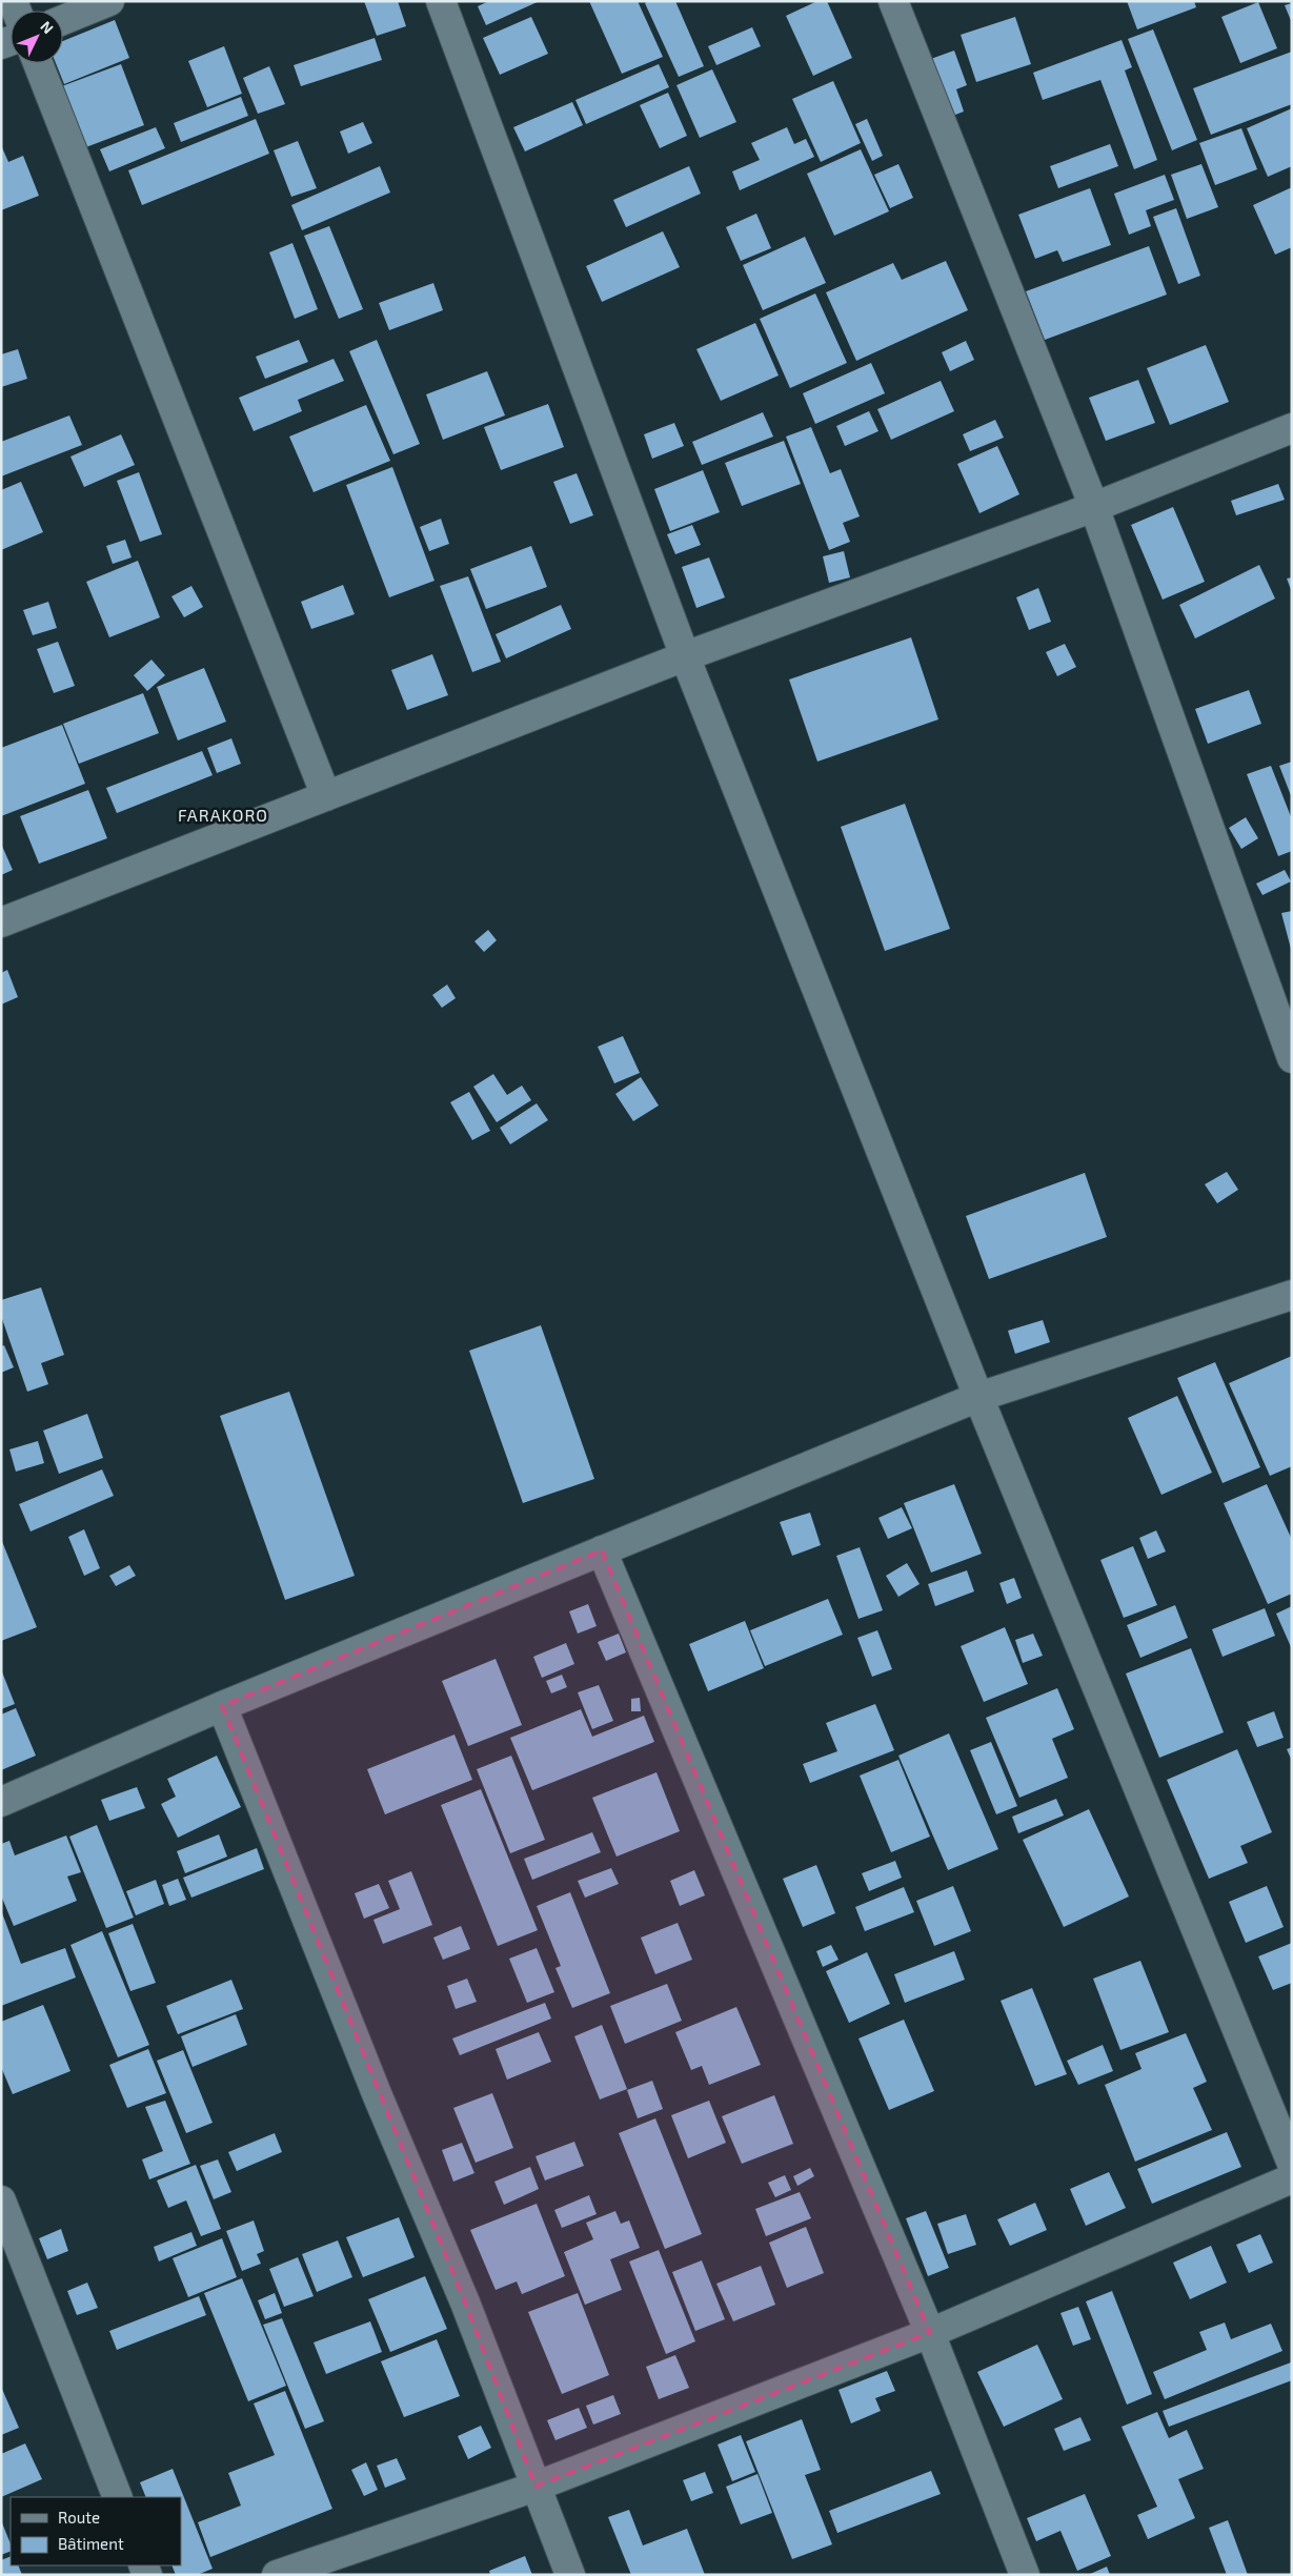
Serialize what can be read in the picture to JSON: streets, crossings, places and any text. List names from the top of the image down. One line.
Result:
{"districts":["FARAKORO"],"legend":["Route","Bâtiment"],"north":"top right"}
